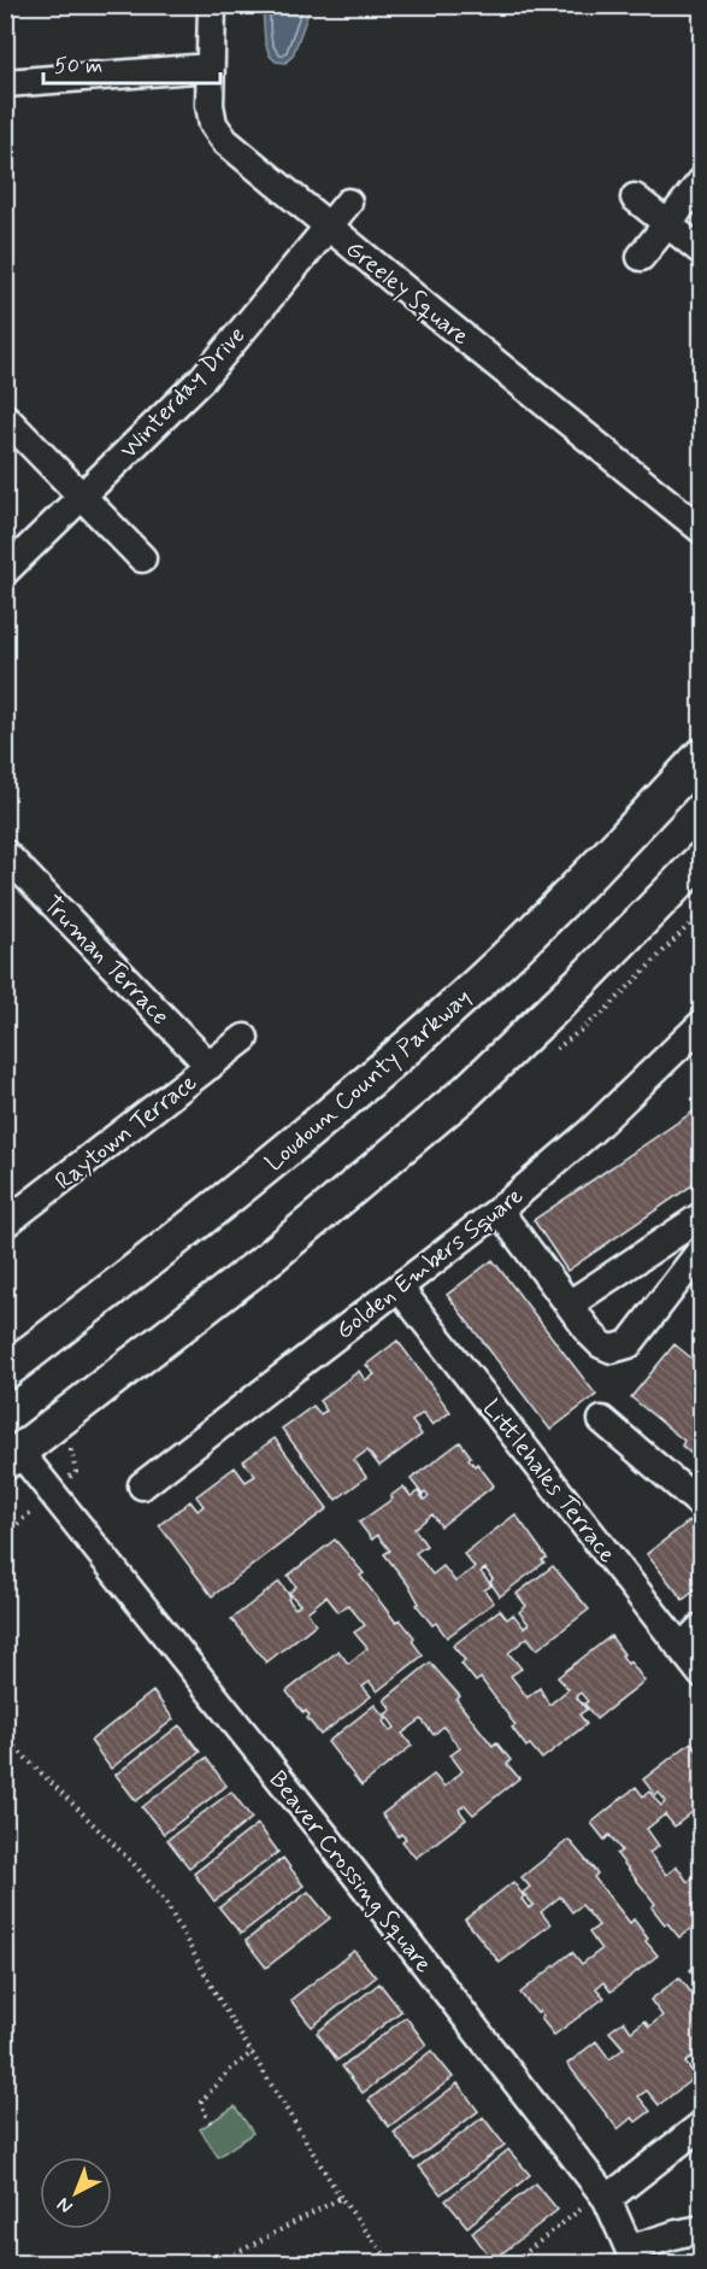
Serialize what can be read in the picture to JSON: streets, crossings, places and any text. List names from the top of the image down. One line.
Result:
{"streets":{"main road":["Loudoun County Parkway"],"street":["Greeley Square","Winterday Drive","Truman Terrace","Raytown Terrace","Golden Embers Square","Littlehales Terrace","Beaver Crossing Square"]},"crossings":[["Greeley Square","Winterday Drive"],["Truman Terrace","Raytown Terrace"],["Golden Embers Square","Littlehales Terrace"]],"scale_bar":"50 m","north":"bottom left"}
